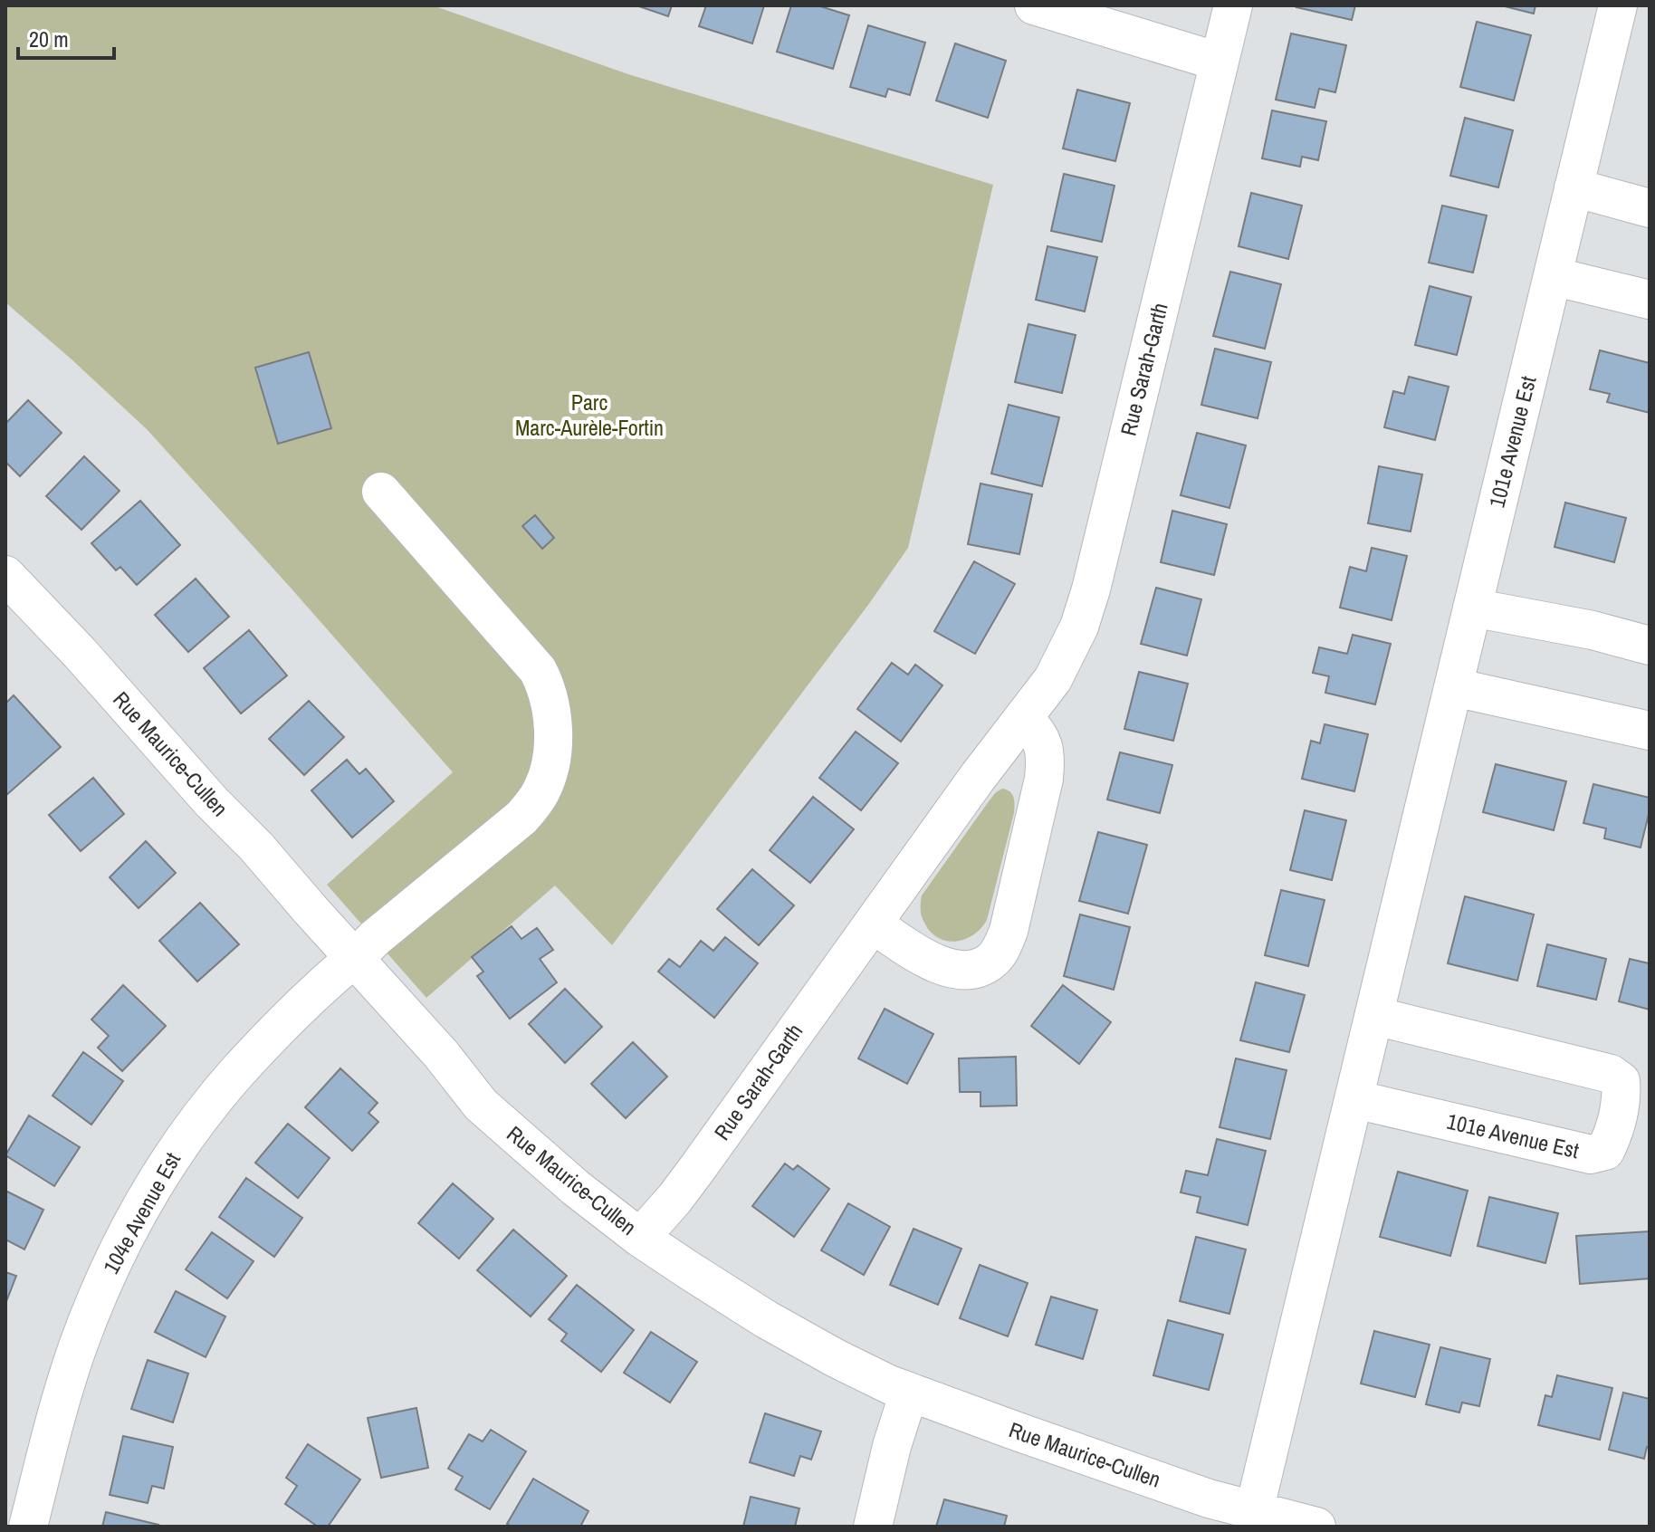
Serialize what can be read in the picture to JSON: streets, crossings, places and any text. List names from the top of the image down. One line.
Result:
{"streets":{"street":["Rue Sarah-Garth","101e Avenue Est","Rue Maurice-Cullen","104e Avenue Est"]},"crossings":[["Rue Sarah-Garth","Rue Maurice-Cullen"],["101e Avenue Est","Rue Maurice-Cullen"],["Rue Maurice-Cullen","104e Avenue Est"]],"parks":["Parc Marc-Aurèle-Fortin"],"scale_bar":"20 m"}
